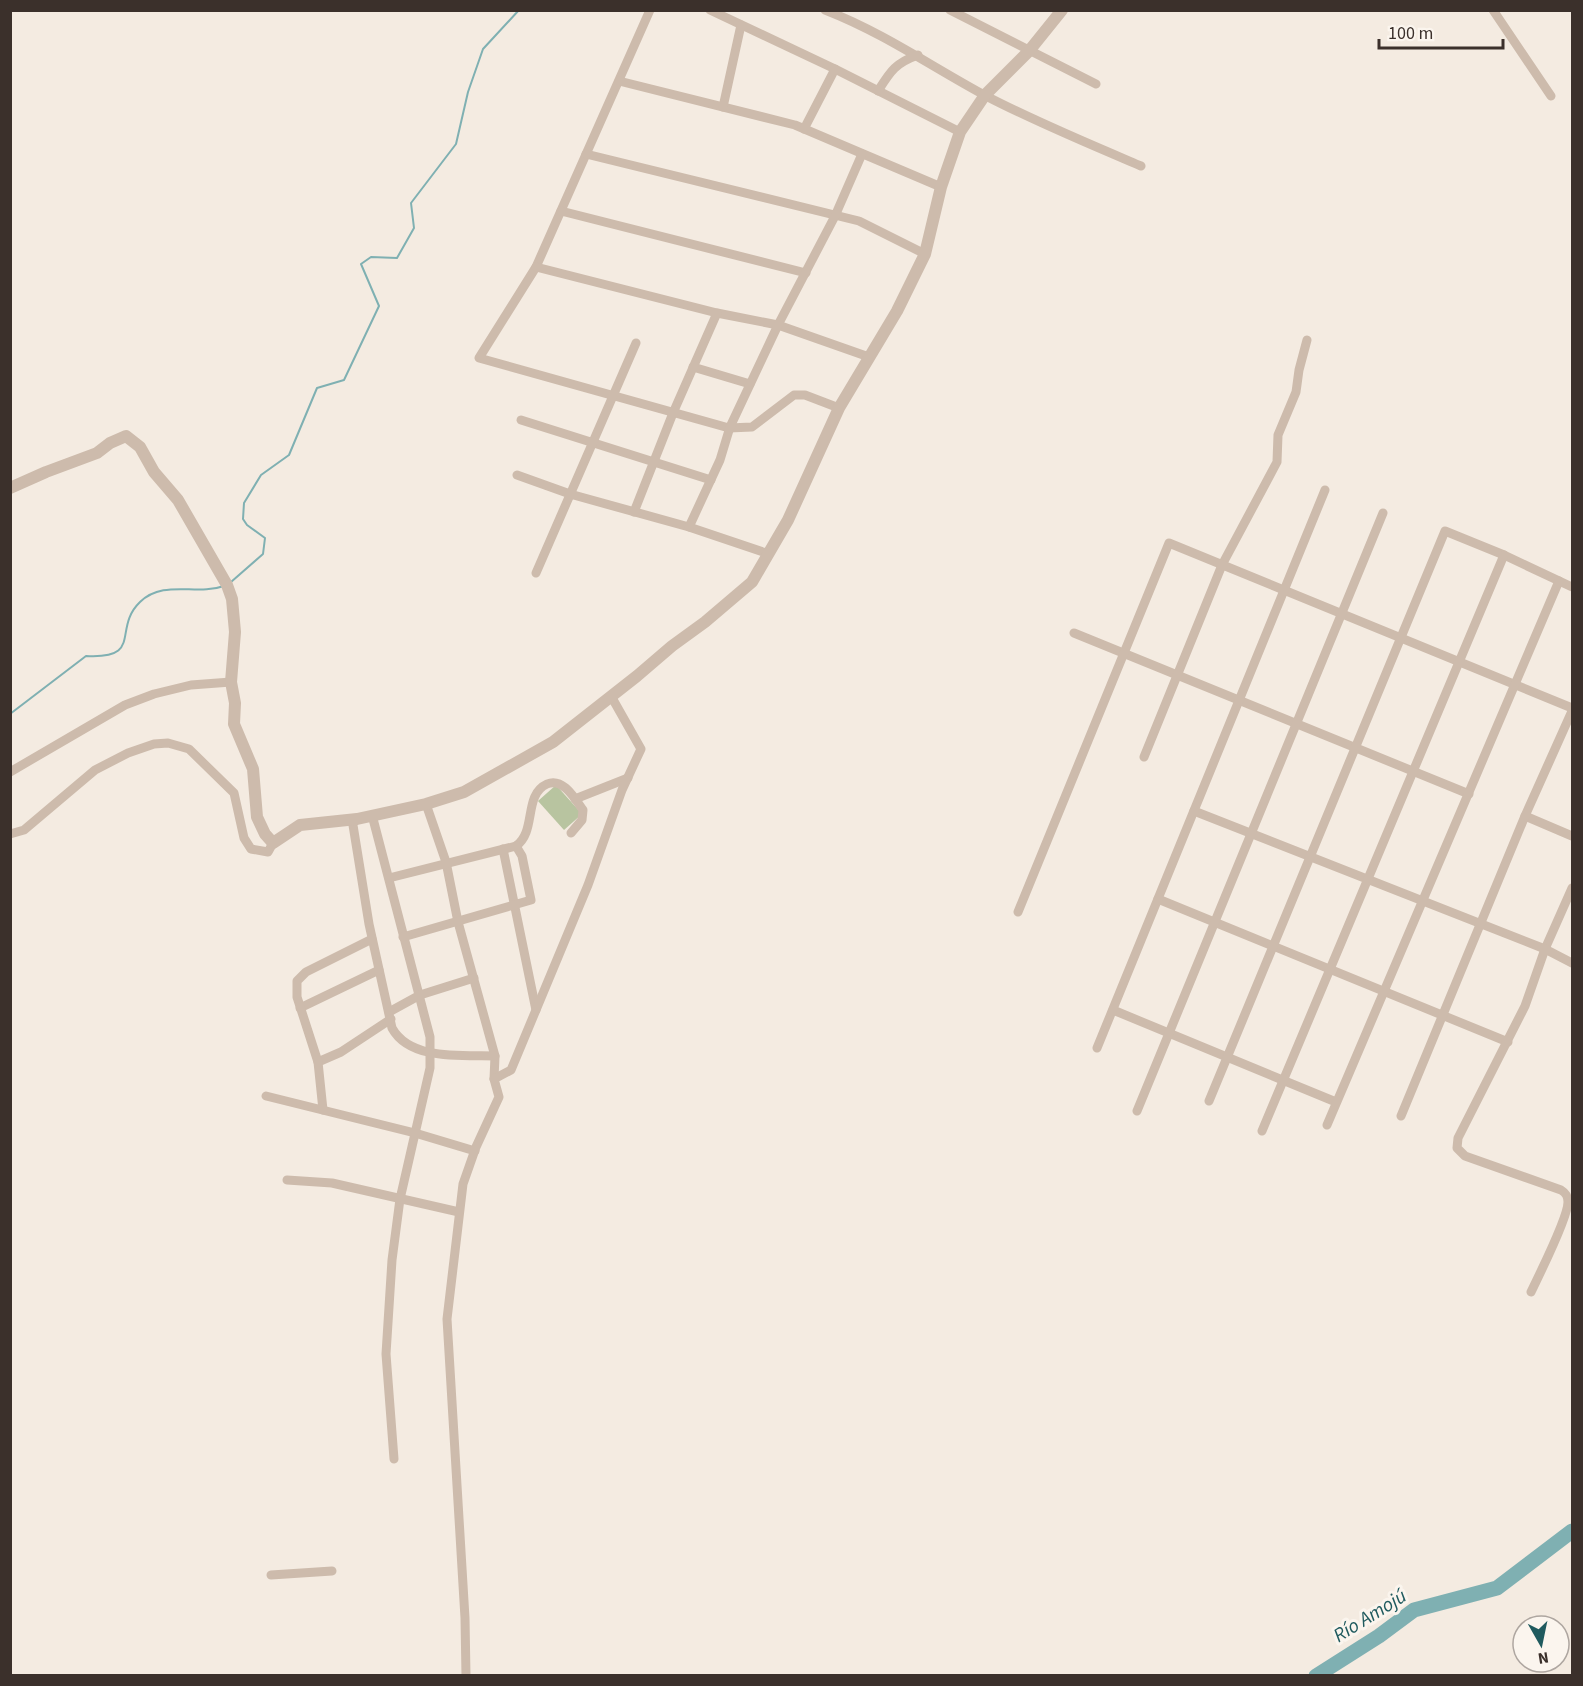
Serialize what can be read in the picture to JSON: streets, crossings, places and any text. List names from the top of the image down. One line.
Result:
{"water":["Río Amojú"],"scale_bar":"100 m","north":"bottom"}
